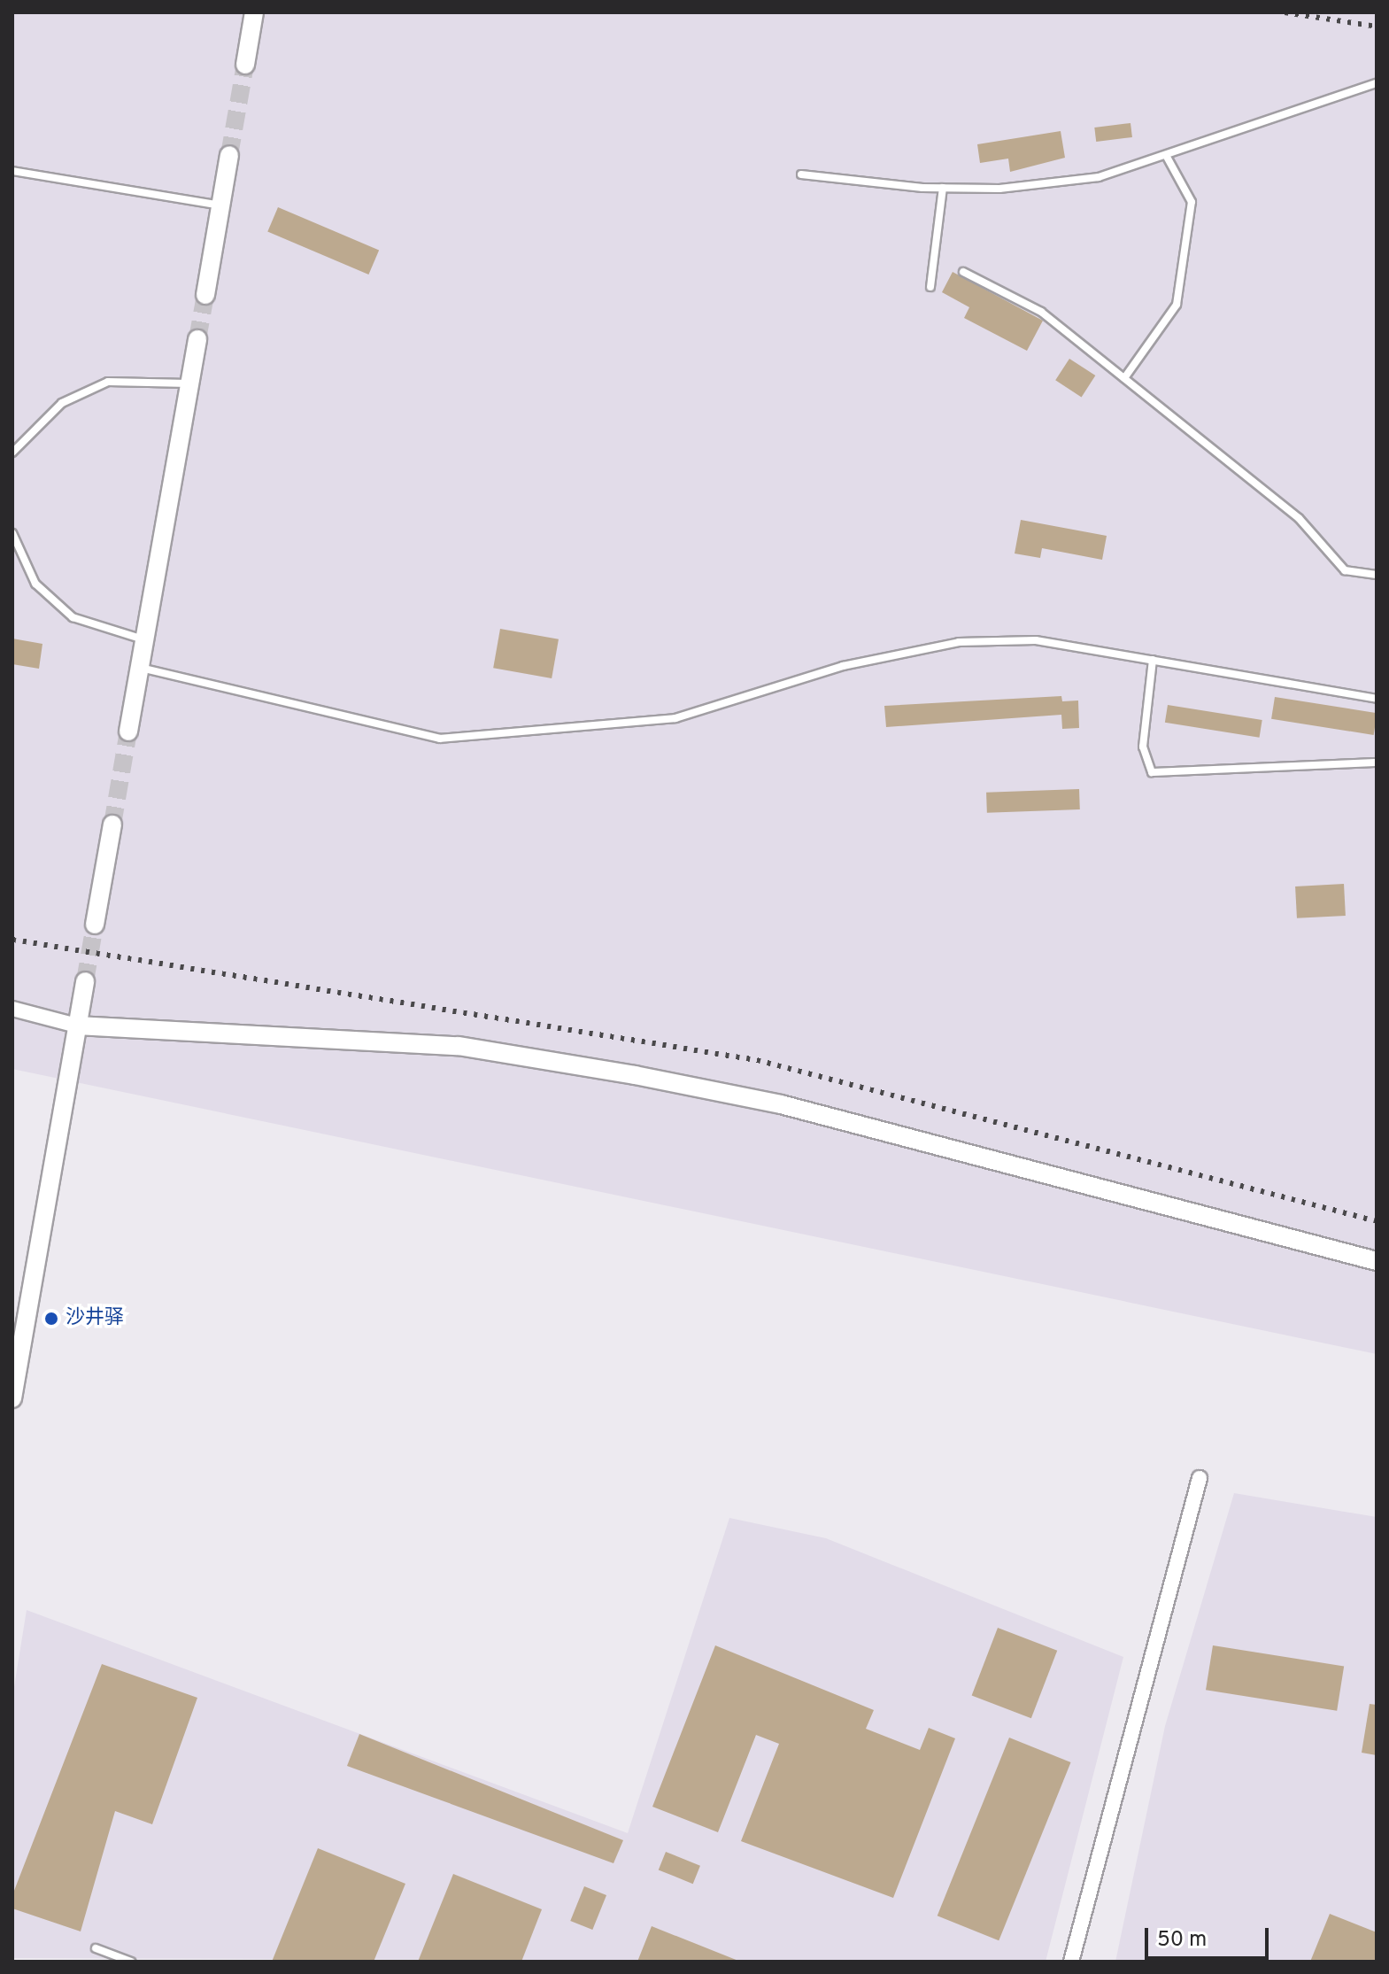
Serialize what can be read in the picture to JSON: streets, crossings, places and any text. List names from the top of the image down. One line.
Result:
{"places":["沙井驿"],"scale_bar":"50 m"}
